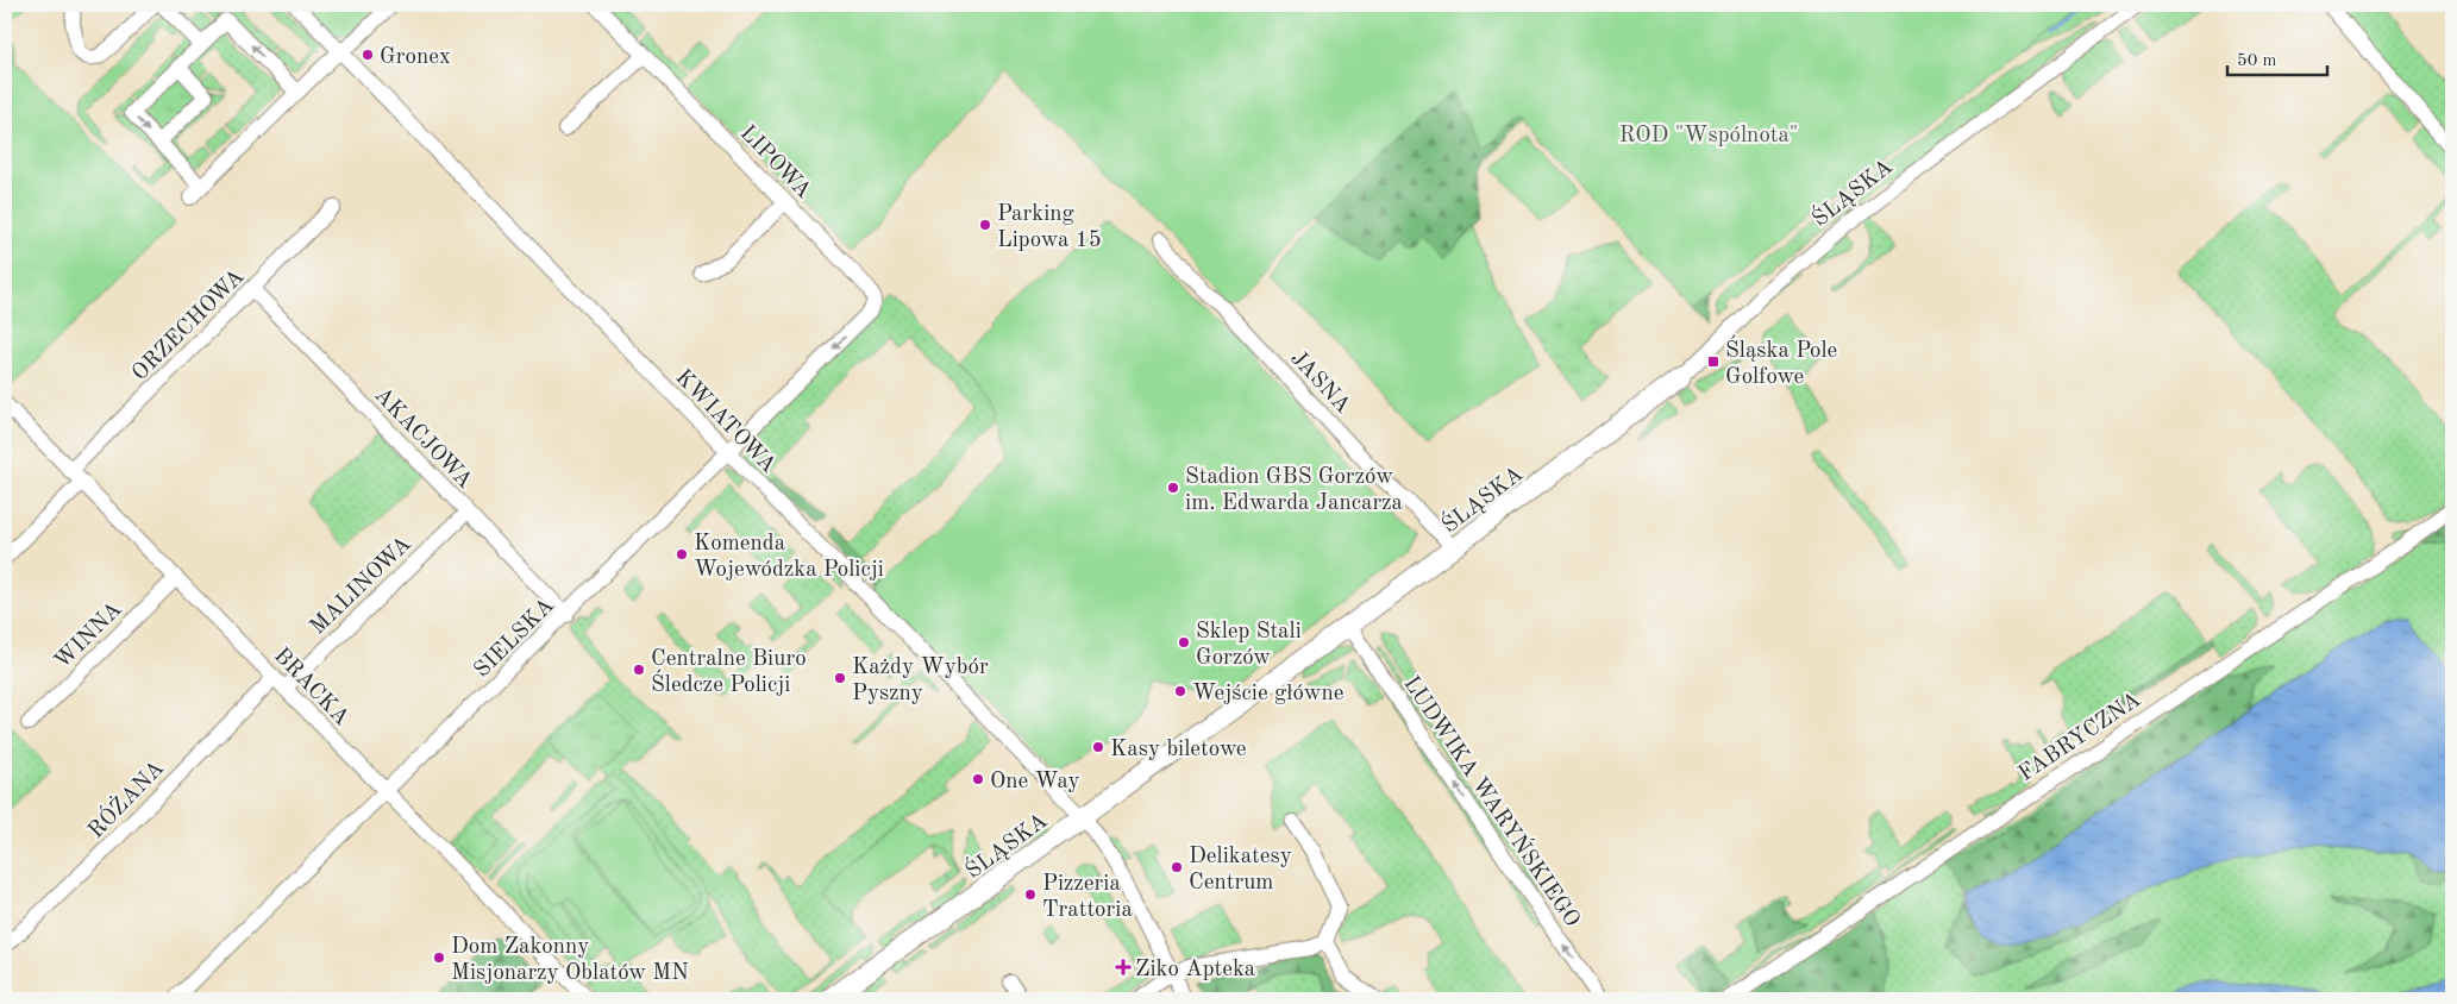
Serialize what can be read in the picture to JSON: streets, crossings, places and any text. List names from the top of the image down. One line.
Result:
{"streets":{"street":["LIPOWA","ŚLĄSKA","ORZECHOWA","JASNA","KWIATOWA","AKACJOWA","MALINOWA","WINNA","SIELSKA","BRACKA","FABRYCZNA","RÓŻANA","LUDWIKA WARYŃSKIEGO"]},"crossings":[["LIPOWA","SIELSKA"],["ŚLĄSKA","JASNA"],["ŚLĄSKA","KWIATOWA"],["ŚLĄSKA","LUDWIKA WARYŃSKIEGO"],["ORZECHOWA","AKACJOWA"],["ORZECHOWA","BRACKA"],["KWIATOWA","SIELSKA"],["AKACJOWA","MALINOWA"],["AKACJOWA","SIELSKA"],["MALINOWA","BRACKA"],["MALINOWA","RÓŻANA"],["WINNA","BRACKA"],["SIELSKA","BRACKA"],["BRACKA","RÓŻANA"]],"one_way":["LUDWIKA WARYŃSKIEGO"],"parks":["ROD \"Wspólnota\""],"places":{"other":["Gronex","Parking Lipowa 15","Stadion GBS Gorzów im. Edwarda Jancarza","Komenda Wojewódzka Policji","Sklep Stali Gorzów","Centralne Biuro Śledcze Policji","Każdy Wybór Pyszny","Wejście główne","Kasy biletowe","One Way","Delikatesy Centrum","Pizzeria Trattoria","Dom Zakonny Misjonarzy Oblatów MN"],"transit":["Śląska Pole Golfowe"],"health":["Ziko Apteka"]},"scale_bar":"50 m"}
